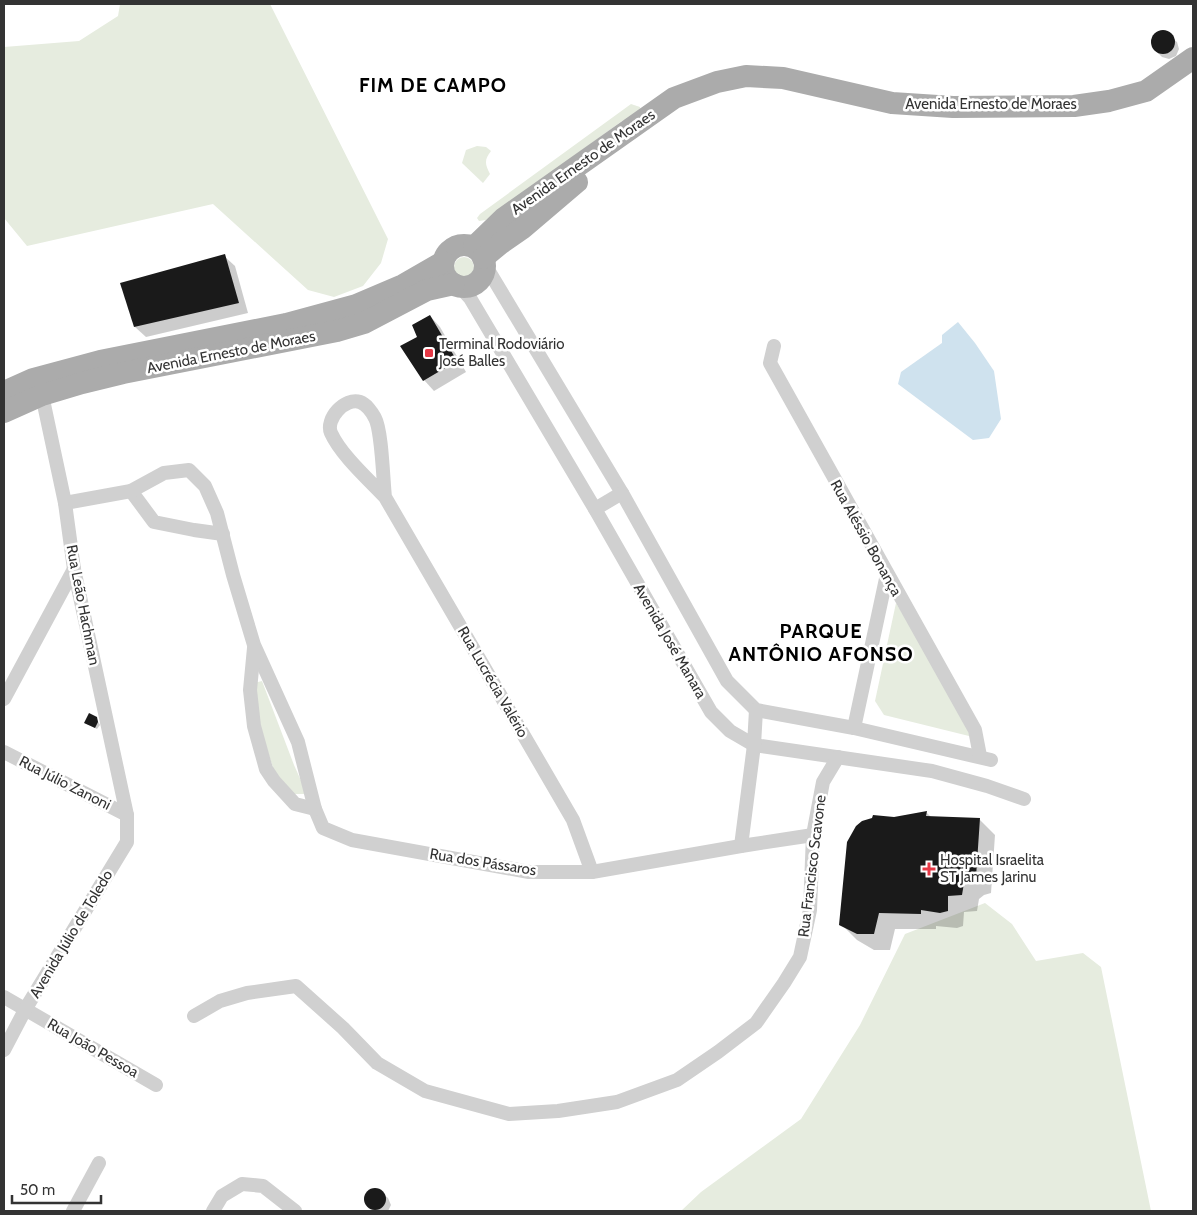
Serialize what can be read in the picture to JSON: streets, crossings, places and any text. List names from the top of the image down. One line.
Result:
{"streets":{"main road":["Avenida Ernesto de Moraes"],"street":["Rua Aléssio Bonança","Rua Leão Hachman","Avenida José Manara","Rua Lucrécia Valério","Rua Júlio Zanoni","Rua dos Pássaros","Rua Francisco Scavone","Avenida Júlio de Toledo","Rua João Pessoa"]},"crossings":[["Avenida Ernesto de Moraes","Rua Leão Hachman"],["Avenida Ernesto de Moraes","Avenida José Manara"],["Rua Leão Hachman","Rua Júlio Zanoni"],["Rua Leão Hachman","Rua dos Pássaros"],["Rua Leão Hachman","Avenida Júlio de Toledo"],["Avenida José Manara","Rua Francisco Scavone"],["Rua Lucrécia Valério","Rua dos Pássaros"],["Rua Júlio Zanoni","Avenida Júlio de Toledo"],["Rua dos Pássaros","Rua Francisco Scavone"],["Avenida Júlio de Toledo","Rua João Pessoa"]],"districts":["FIM DE CAMPO","PARQUE ANTÔNIO AFONSO"],"places":{"transit":["Terminal Rodoviário José Balles"],"health":["Hospital Israelita ST James Jarinu"]},"scale_bar":"50 m"}
